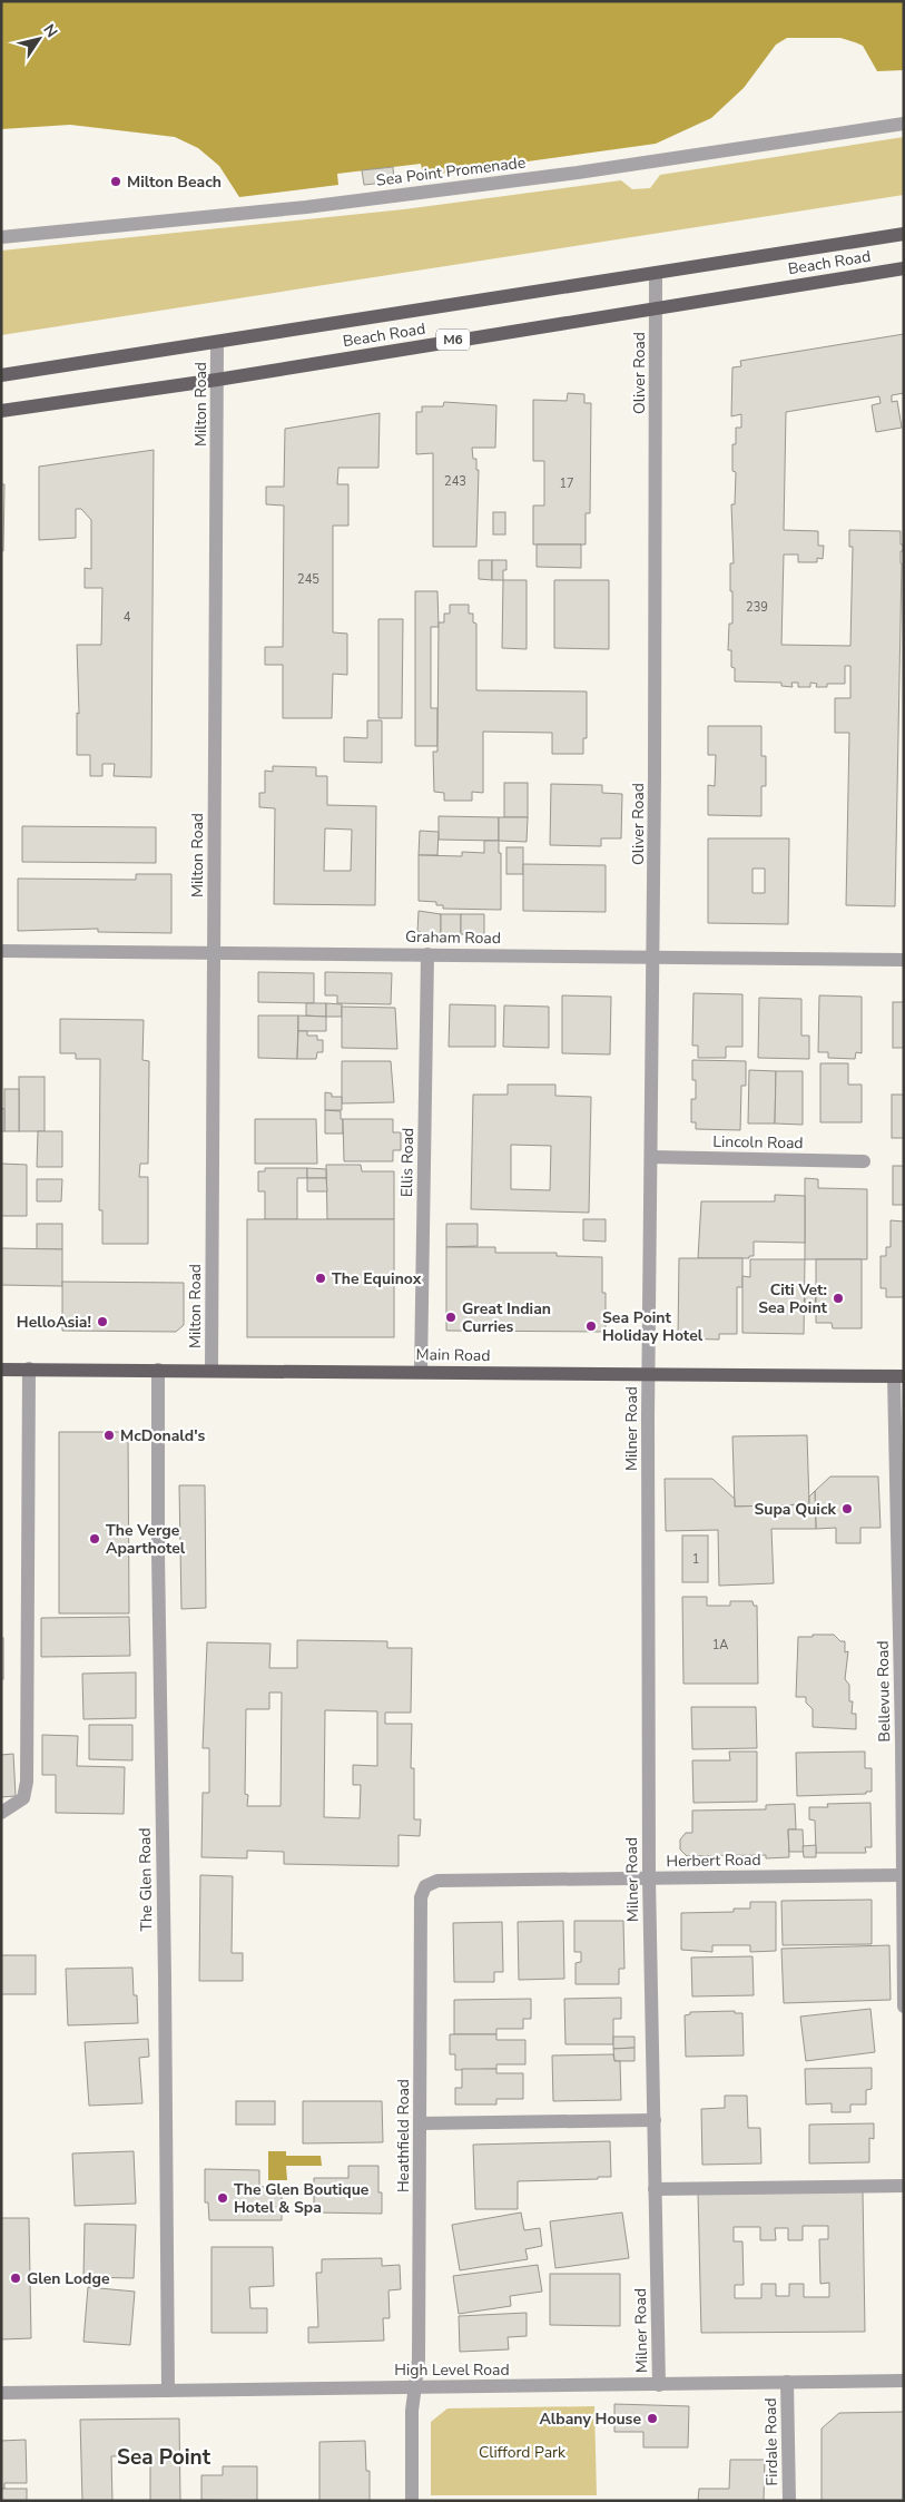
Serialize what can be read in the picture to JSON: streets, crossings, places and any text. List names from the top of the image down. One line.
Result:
{"streets":{"main road":["Beach Road","M6","Main Road"],"street":["Sea Point Promenade","Oliver Road","Milton Road","Graham Road","Lincoln Road","Ellis Road","Milner Road","Bellevue Road","Herbert Road","The Glen Road","Heathfield Road","High Level Road","Firdale Road"]},"crossings":[["Beach Road","Oliver Road"],["Beach Road","Milton Road"],["Oliver Road","Graham Road"],["Oliver Road","Lincoln Road"],["Oliver Road","Main Road"],["Oliver Road","Milner Road"],["Milton Road","Graham Road"],["Milton Road","Main Road"],["Graham Road","Ellis Road"],["Ellis Road","Main Road"],["Main Road","Milner Road"],["Main Road","Bellevue Road"],["Main Road","The Glen Road"],["Milner Road","Herbert Road"],["Milner Road","High Level Road"],["Bellevue Road","Herbert Road"],["Herbert Road","Heathfield Road"],["The Glen Road","High Level Road"],["Heathfield Road","High Level Road"],["High Level Road","Firdale Road"]],"districts":["Sea Point"],"parks":["Clifford Park"],"places":["Milton Beach","The Equinox","Citi Vet: Sea Point","Great Indian Curries","HelloAsia!","Sea Point Holiday Hotel","McDonald's","Supa Quick","The Verge Aparthotel","The Glen Boutique Hotel & Spa","Glen Lodge","Albany House"],"house_numbers":["243","17","245","239","4","1","1A"],"north":"top right"}
